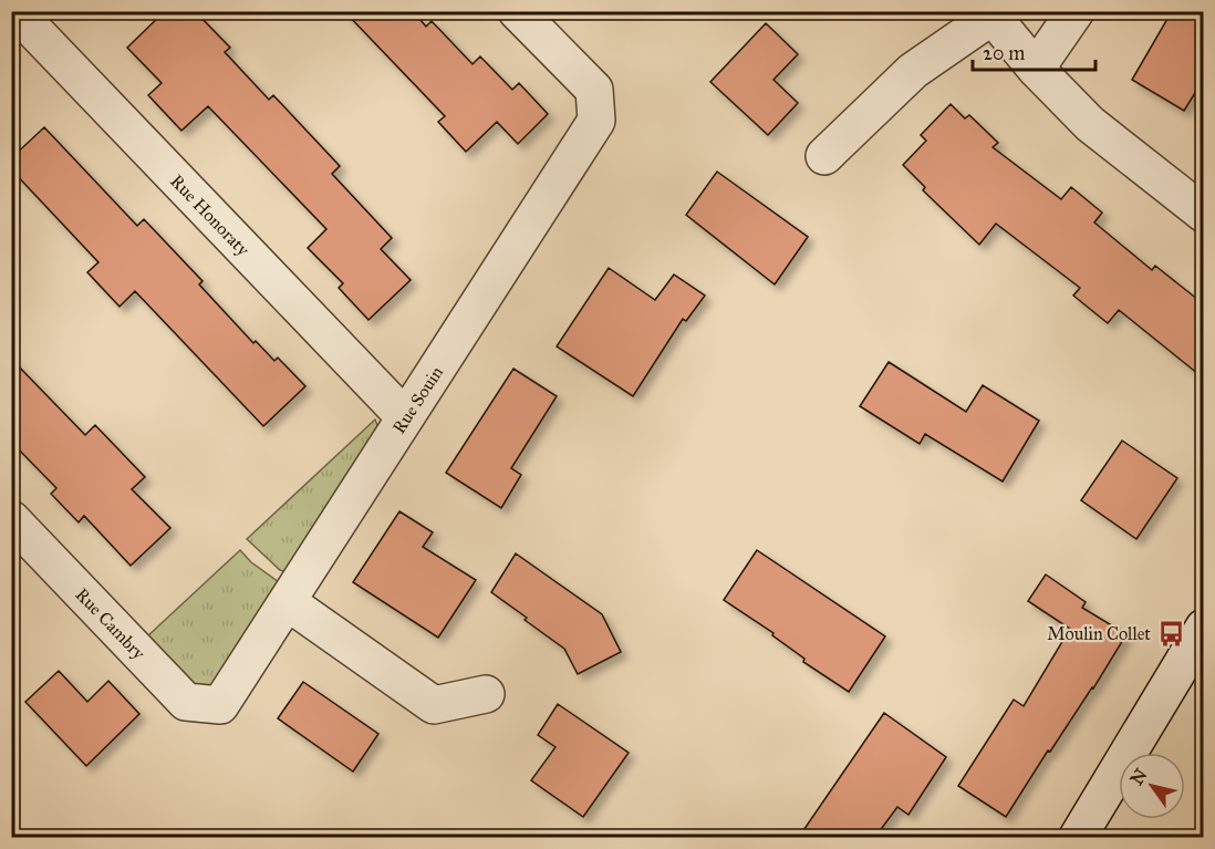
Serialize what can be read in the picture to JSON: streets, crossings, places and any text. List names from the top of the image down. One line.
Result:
{"streets":{"street":["Rue Honoraty","Rue Souin","Rue Cambry"]},"crossings":[["Rue Honoraty","Rue Souin"],["Rue Souin","Rue Cambry"]],"places":{"bus stop":["Moulin Collet"]},"scale_bar":"20 m","north":"top left"}
